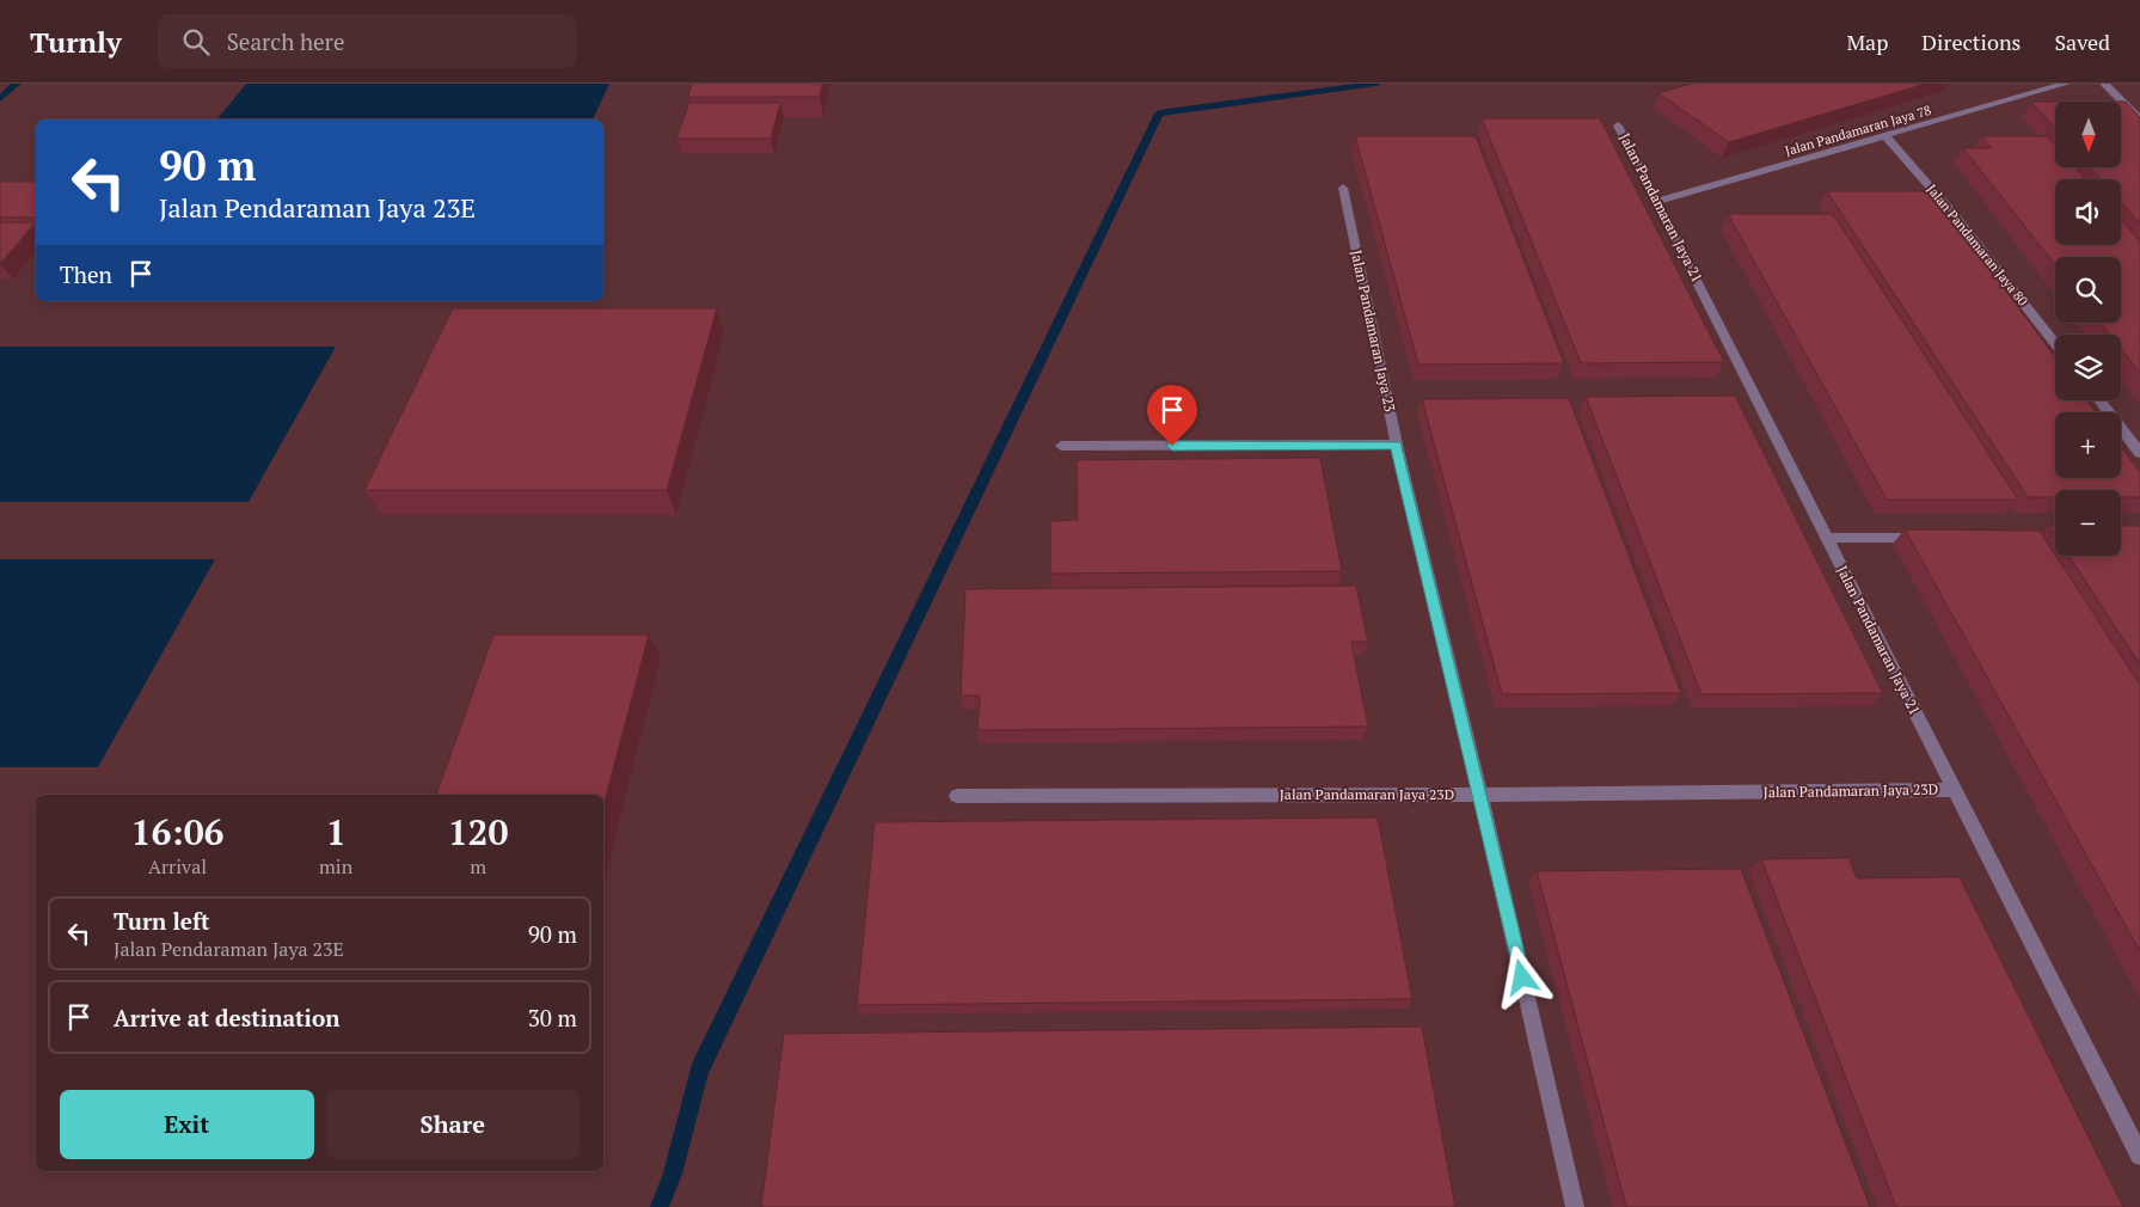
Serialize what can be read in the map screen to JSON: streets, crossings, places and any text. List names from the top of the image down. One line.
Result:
{"streets":{"street":["Jalan Pandamaran Jaya 78","Jalan Pandamaran Jaya 21","Jalan Pandamaran Jaya 80","Jalan Pandamaran Jaya 23","Jalan Pandamaran Jaya 23D"]},"crossings":[["Jalan Pandamaran Jaya 78","Jalan Pandamaran Jaya 21"],["Jalan Pandamaran Jaya 78","Jalan Pandamaran Jaya 80"],["Jalan Pandamaran Jaya 21","Jalan Pandamaran Jaya 23D"],["Jalan Pandamaran Jaya 23","Jalan Pandamaran Jaya 23D"]],"north":"bottom","page":{"header":"Turnly","search":"Search here","nav":["Map","Directions","Saved"],"map_buttons":["+","−"],"turn":["90 m","Jalan Pendaraman Jaya 23E"],"then":"Then","eta":["16:06","Arrival","1","min","120","m"],"list":[{"name":"Turn left","note":"Jalan Pendaraman Jaya 23E","value":"90 m"},{"name":"Arrive at destination","value":"30 m"}],"buttons":["Exit","Share"]}}
